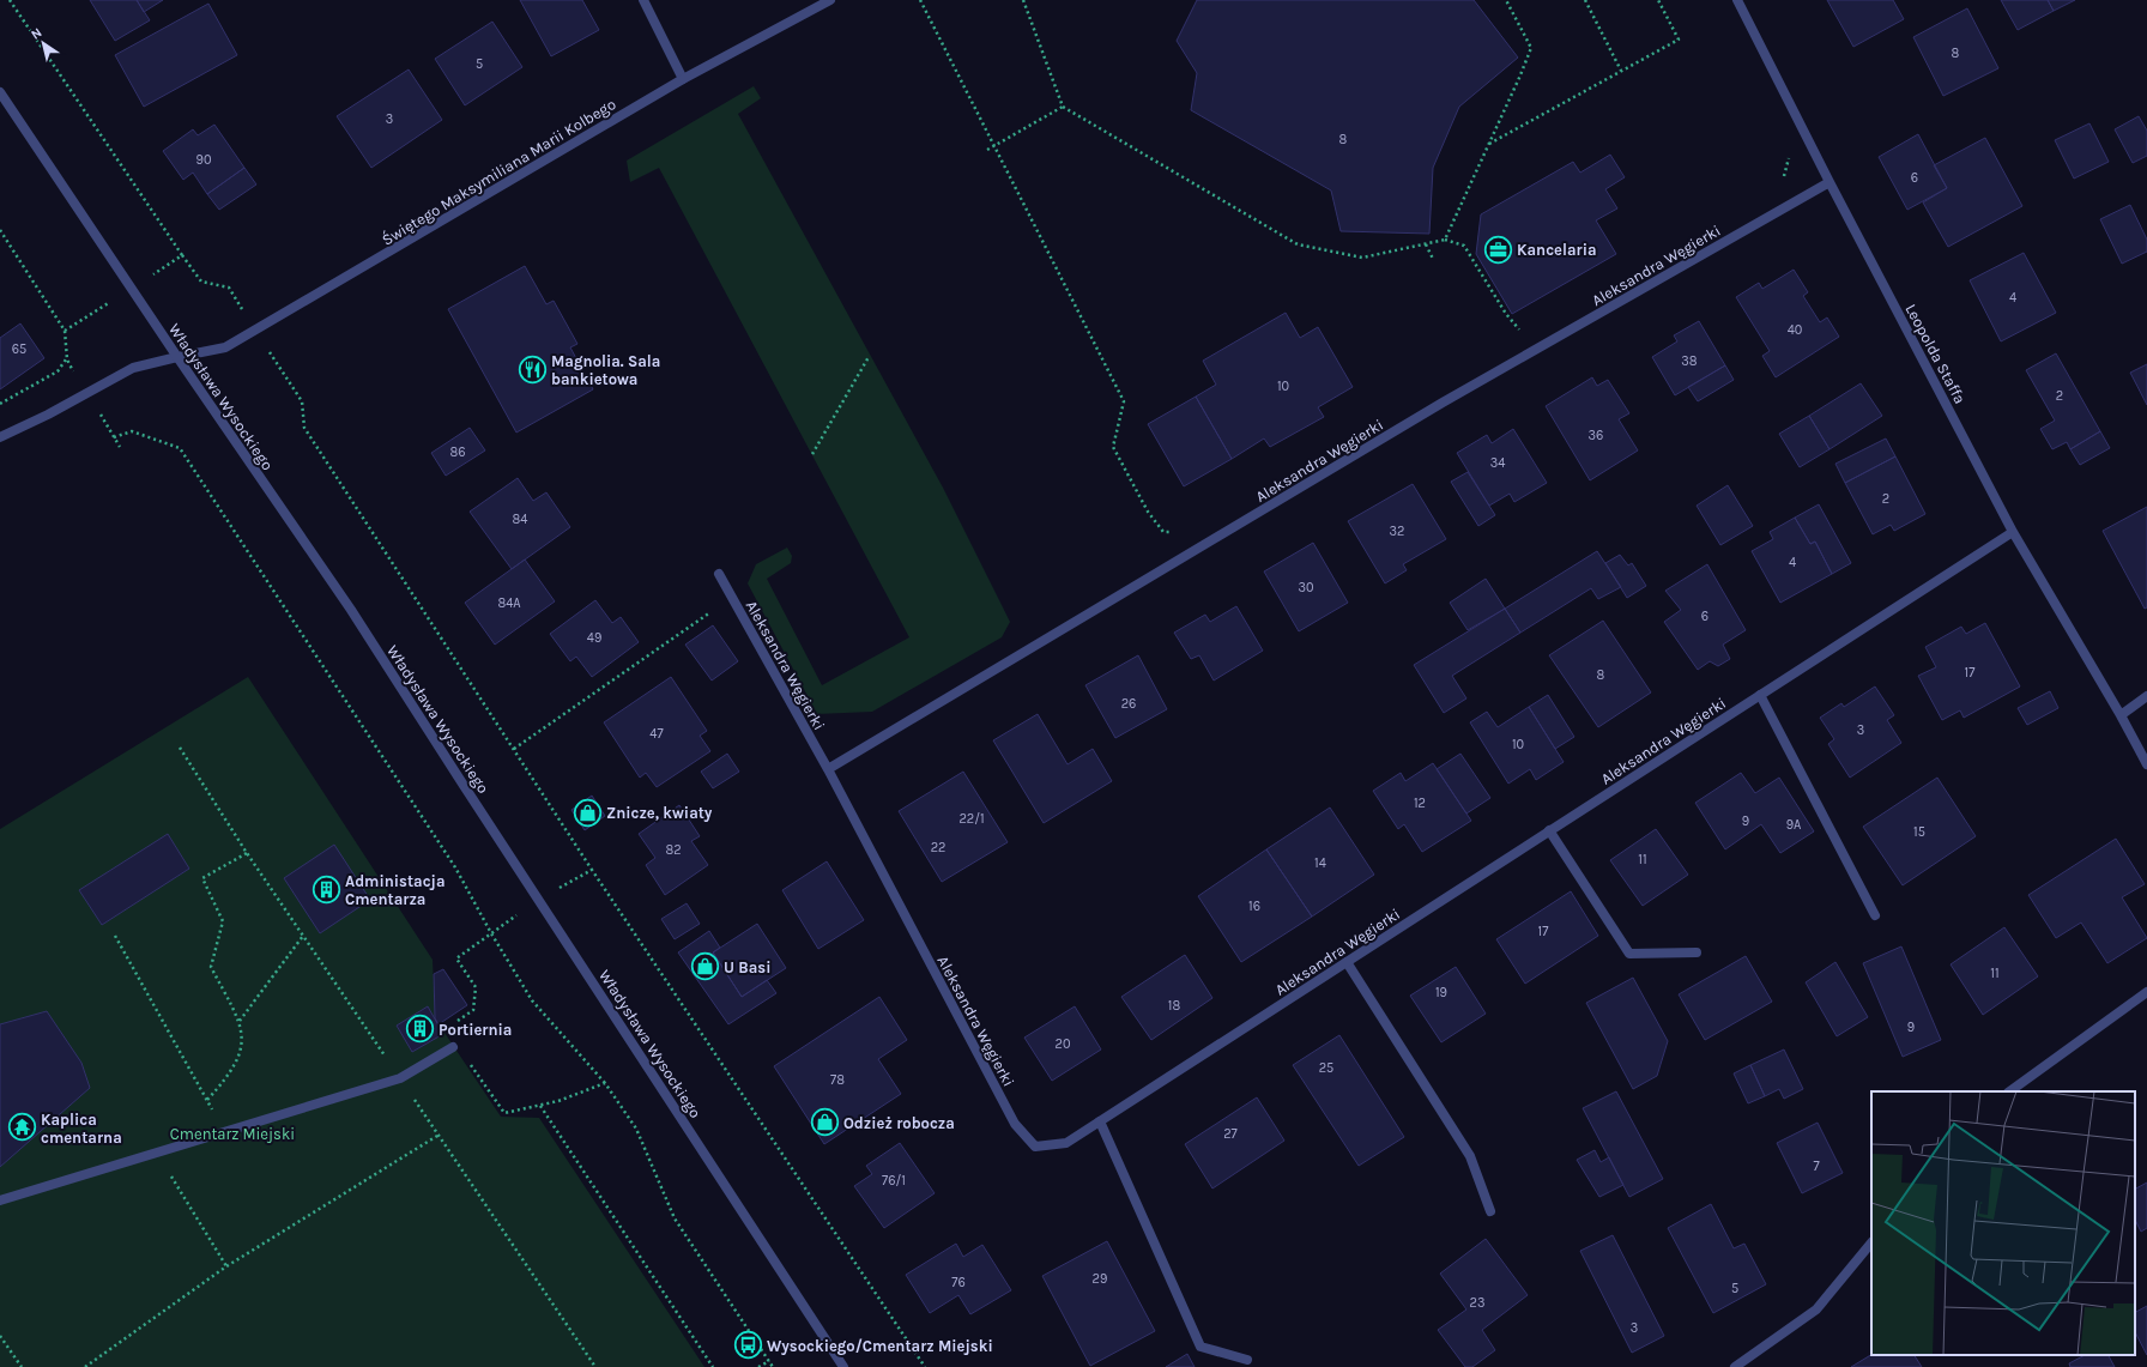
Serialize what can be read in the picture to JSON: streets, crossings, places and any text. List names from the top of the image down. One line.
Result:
{"streets":{"street":["Świętego Maksymiliana Marii Kolbego","Aleksandra Węgierki","Leopolda Staffa","Władysława Wysockiego"]},"crossings":[["Świętego Maksymiliana Marii Kolbego","Władysława Wysockiego"],["Aleksandra Węgierki","Leopolda Staffa"]],"parks":["Cmentarz Miejski"],"places":{"office":["Kancelaria"],"restaurant":["Magnolia. Sala bankietowa"],"shop":["Znicze, kwiaty","U Basi","Odzież robocza"],"building":["Administacja Cmentarza","Portiernia"],"temple":["Kaplica cmentarna"],"bus stop":["Wysockiego/Cmentarz Miejski"]},"house_numbers":["8","5","3","8","90","6","4","40","65","38","10","2","36","86","34","2","84","32","4","30","84A","6","49","17","8","26","3","47","10","12","22/1","9","9A","15","22","82","11","14","16","17","11","19","18","9","20","25","78","27","7","76/1","29","76","5","23","3"],"north":"top left"}
